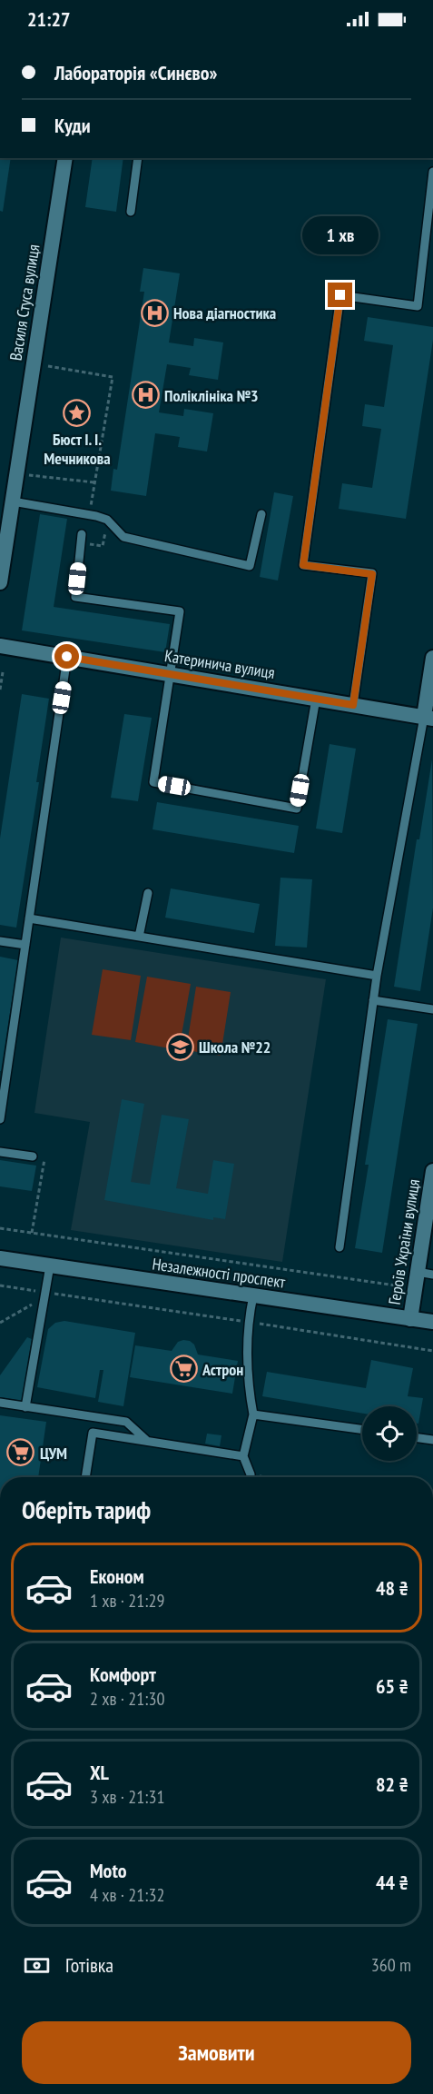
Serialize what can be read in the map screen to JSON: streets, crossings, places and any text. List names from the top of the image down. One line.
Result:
{"streets":{"street":["Василя Стуса вулиця","Катеринича вулиця","Героїв України вулиця","Незалежності проспект"]},"crossings":[["Героїв України вулиця","Незалежності проспект"]],"places":{"hospital":["Нова діагностика","Поліклініка №3"],"place":["Бюст І. І. Мечникова"],"school or university":["Школа №22"],"supermarket":["Астрон","ЦУМ"]},"page":{"status":"21:27","banner":["Лабораторія «Синєво»","Куди"],"bubble":"1 хв","heading":"Оберіть тариф","list":[{"name":"Економ","note":"1 хв · 21:29","value":"48 ₴"},{"name":"Комфорт","note":"2 хв · 21:30","value":"65 ₴"},{"name":"XL","note":"3 хв · 21:31","value":"82 ₴"},{"name":"Moto","note":"4 хв · 21:32","value":"44 ₴"}],"pay":["Готівка","360 m"],"buttons":"Замовити"}}
